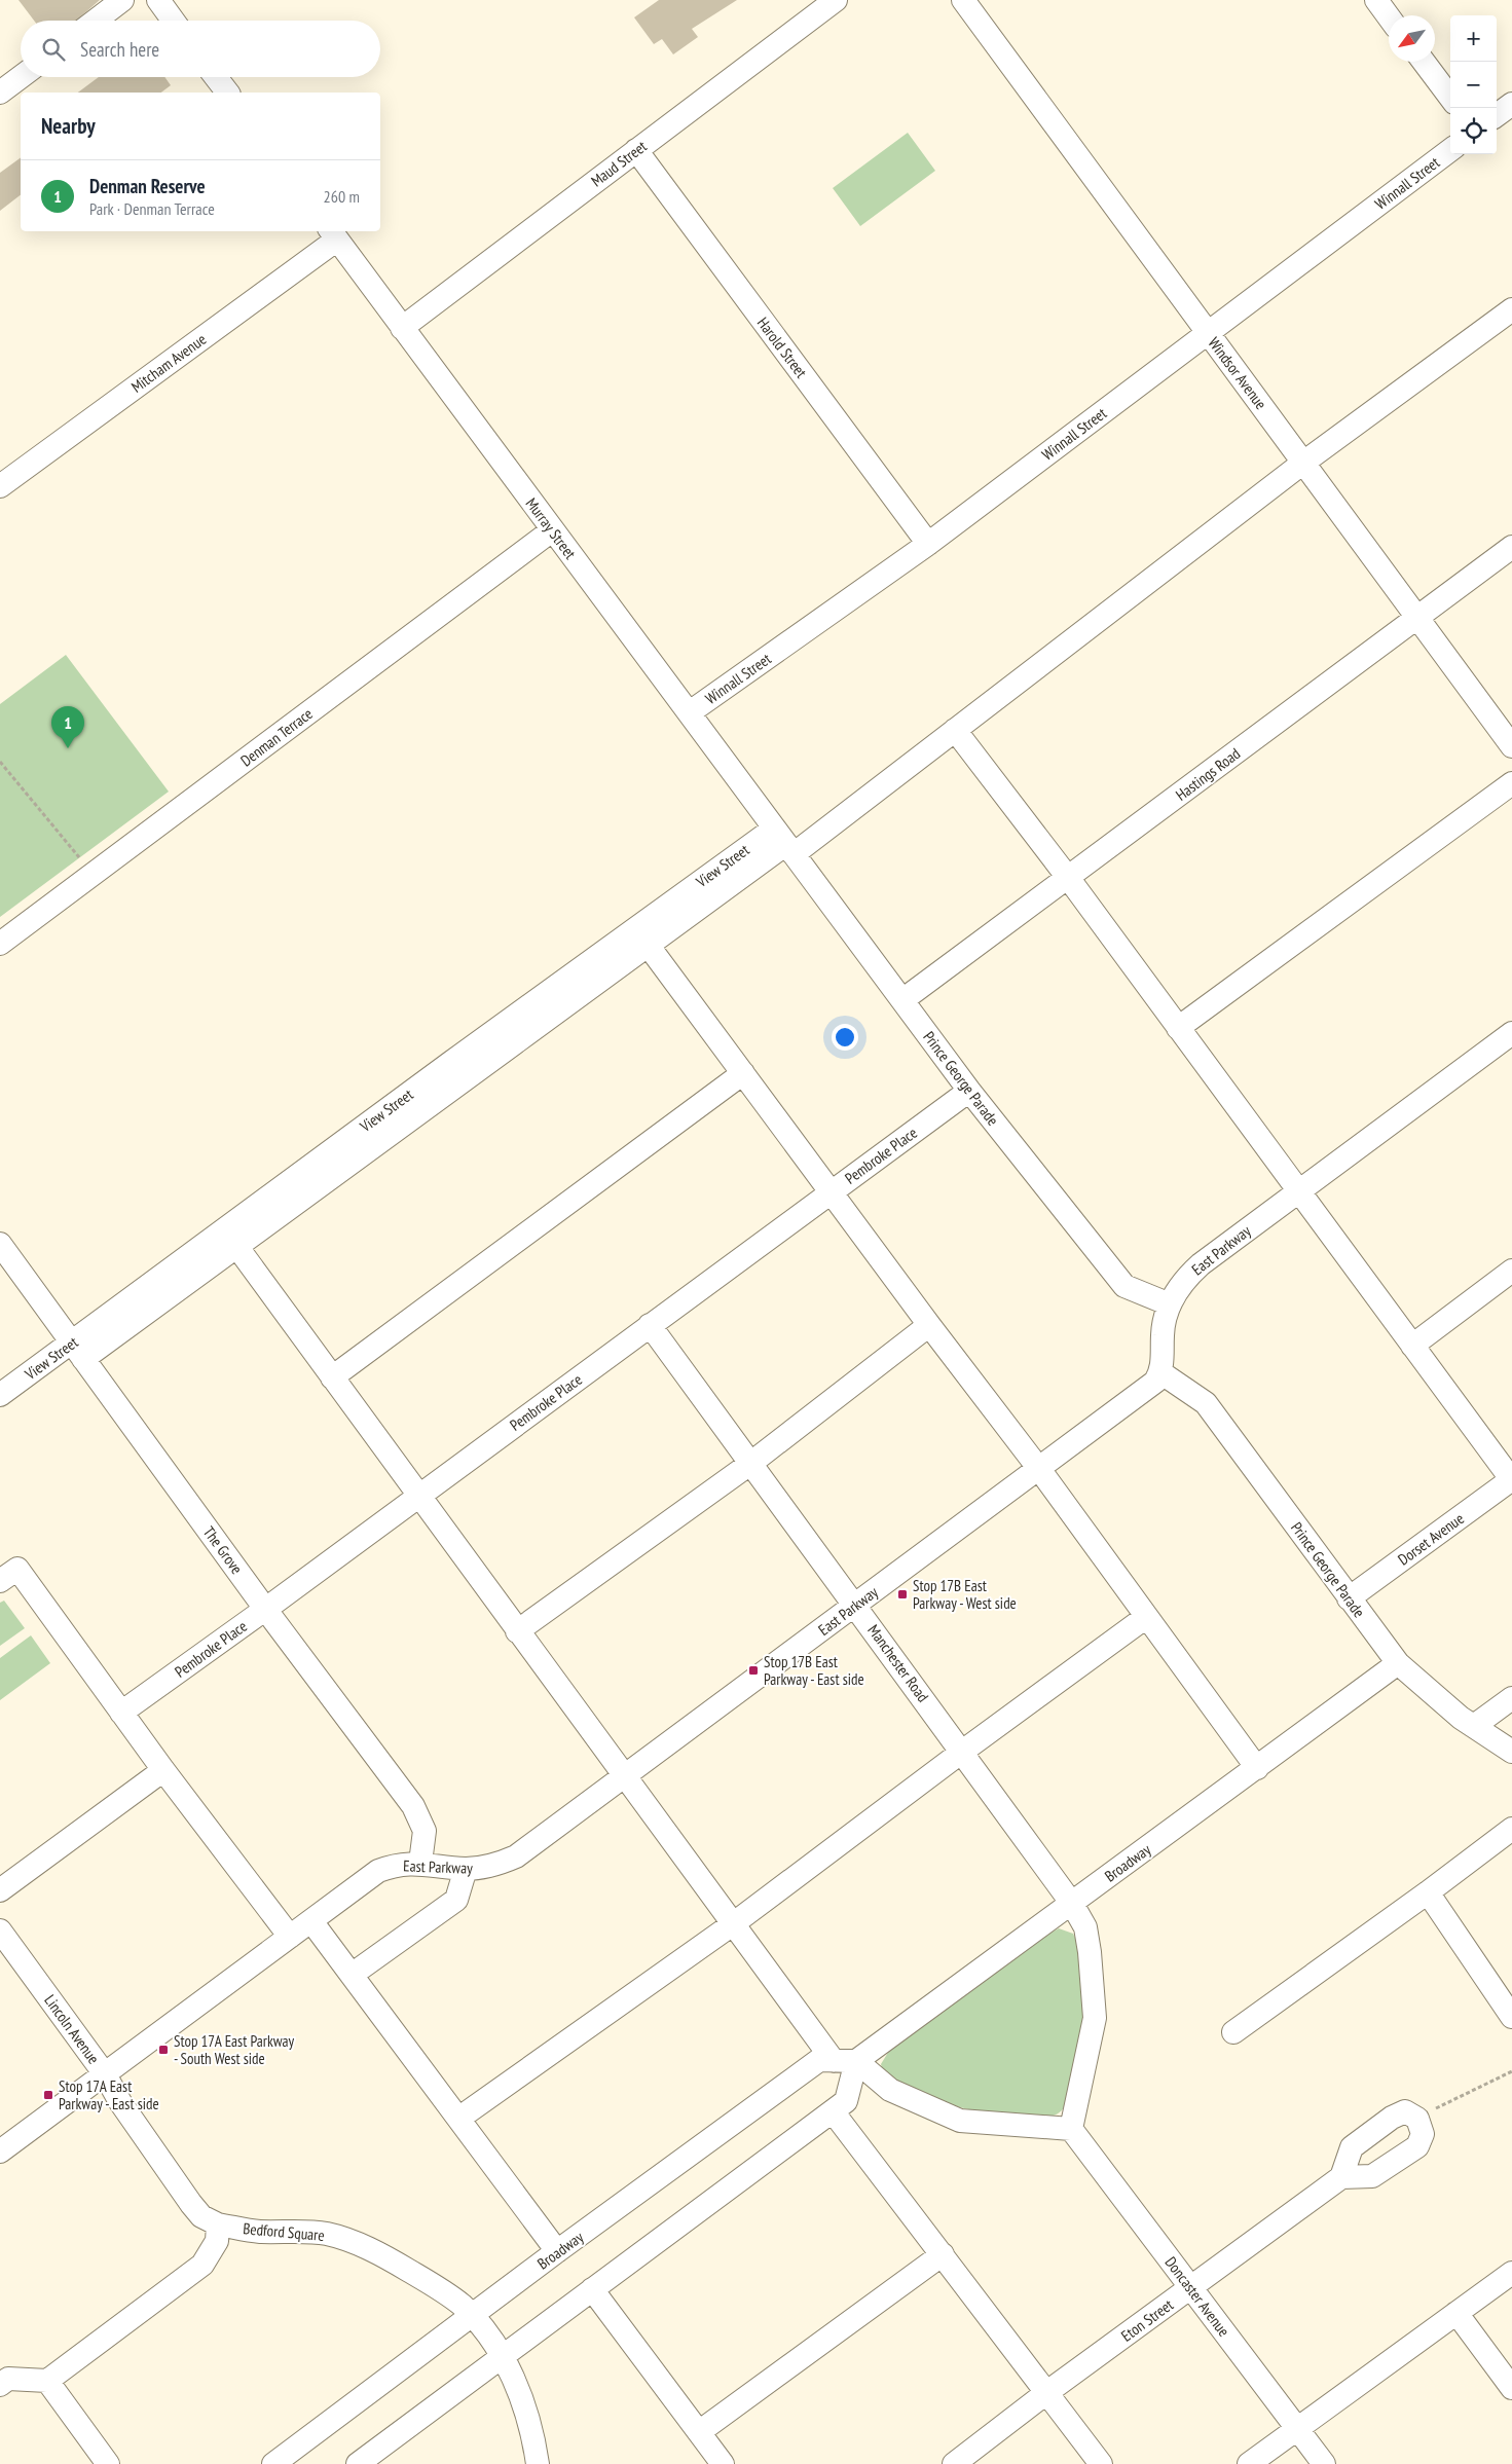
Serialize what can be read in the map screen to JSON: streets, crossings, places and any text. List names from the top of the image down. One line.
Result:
{"streets":{"street":["Maud Street","Winnall Street","Harold Street","Mitcham Avenue","Windsor Avenue","Murray Street","Denman Terrace","Hastings Road","View Street","Prince George Parade","Pembroke Place","East Parkway","Dorset Avenue","The Grove","Manchester Road","Broadway","Lincoln Avenue","Bedford Square","Doncaster Avenue","Eton Street"]},"crossings":[["Maud Street","Harold Street"],["Maud Street","Murray Street"],["Winnall Street","Harold Street"],["Winnall Street","Windsor Avenue"],["Winnall Street","Murray Street"],["Mitcham Avenue","Murray Street"],["Windsor Avenue","Hastings Road"],["Murray Street","Denman Terrace"],["Murray Street","View Street"],["Murray Street","Prince George Parade"],["Hastings Road","Prince George Parade"],["View Street","Prince George Parade"],["View Street","The Grove"],["Prince George Parade","Pembroke Place"],["Prince George Parade","East Parkway"],["Prince George Parade","Dorset Avenue"],["Prince George Parade","Broadway"],["Pembroke Place","The Grove"],["Pembroke Place","Manchester Road"],["East Parkway","The Grove"],["East Parkway","Manchester Road"],["East Parkway","Lincoln Avenue"],["Manchester Road","Broadway"],["Broadway","Bedford Square"],["Lincoln Avenue","Bedford Square"],["Doncaster Avenue","Eton Street"]],"places":{"transit":["Stop 17B East Parkway - West side","Stop 17B East Parkway - East side","Stop 17A East Parkway - South West side","Stop 17A East Parkway - East side"]},"north":"bottom left","page":{"map_buttons":["+","−"],"search":"Search here","heading":"Nearby","list":[{"mark":"1","name":"Denman Reserve","note":"Park · Denman Terrace","value":"260 m"}],"pins":"1"}}
